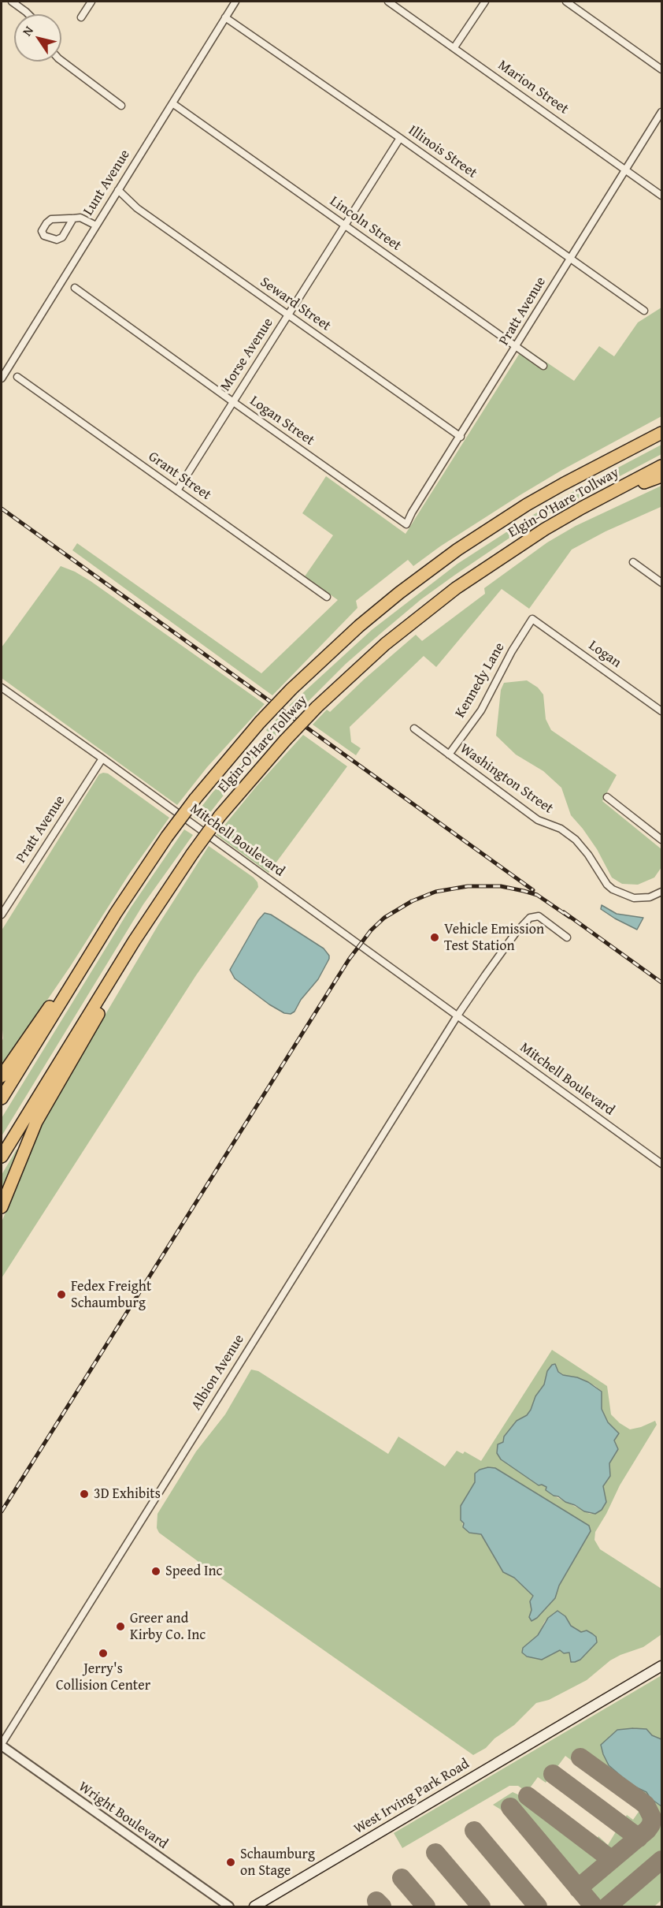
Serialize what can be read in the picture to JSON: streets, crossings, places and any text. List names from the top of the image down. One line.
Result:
{"streets":{"highway":["Elgin-O'Hare Tollway"],"main road":["West Irving Park Road"],"street":["Marion Street","Illinois Street","Lunt Avenue","Lincoln Street","Seward Street","Pratt Avenue","Morse Avenue","Logan Street","Grant Street","Logan","Kennedy Lane","Washington Street","Mitchell Boulevard","Albion Avenue","Wright Boulevard"]},"crossings":[["Marion Street","Pratt Avenue"],["Illinois Street","Lunt Avenue"],["Illinois Street","Pratt Avenue"],["Illinois Street","Morse Avenue"],["Lunt Avenue","Lincoln Street"],["Lunt Avenue","Seward Street"],["Lincoln Street","Pratt Avenue"],["Lincoln Street","Morse Avenue"],["Seward Street","Pratt Avenue"],["Seward Street","Morse Avenue"],["Pratt Avenue","Logan Street"],["Pratt Avenue","Mitchell Boulevard"],["Morse Avenue","Logan Street"],["Morse Avenue","Grant Street"],["Logan","Kennedy Lane"],["Kennedy Lane","Washington Street"],["Mitchell Boulevard","Albion Avenue"],["Albion Avenue","Wright Boulevard"]],"places":["Vehicle Emission Test Station","Fedex Freight Schaumburg","3D Exhibits","Speed Inc","Greer and Kirby Co. Inc","Jerry's Collision Center","Schaumburg on Stage"],"north":"top left"}
